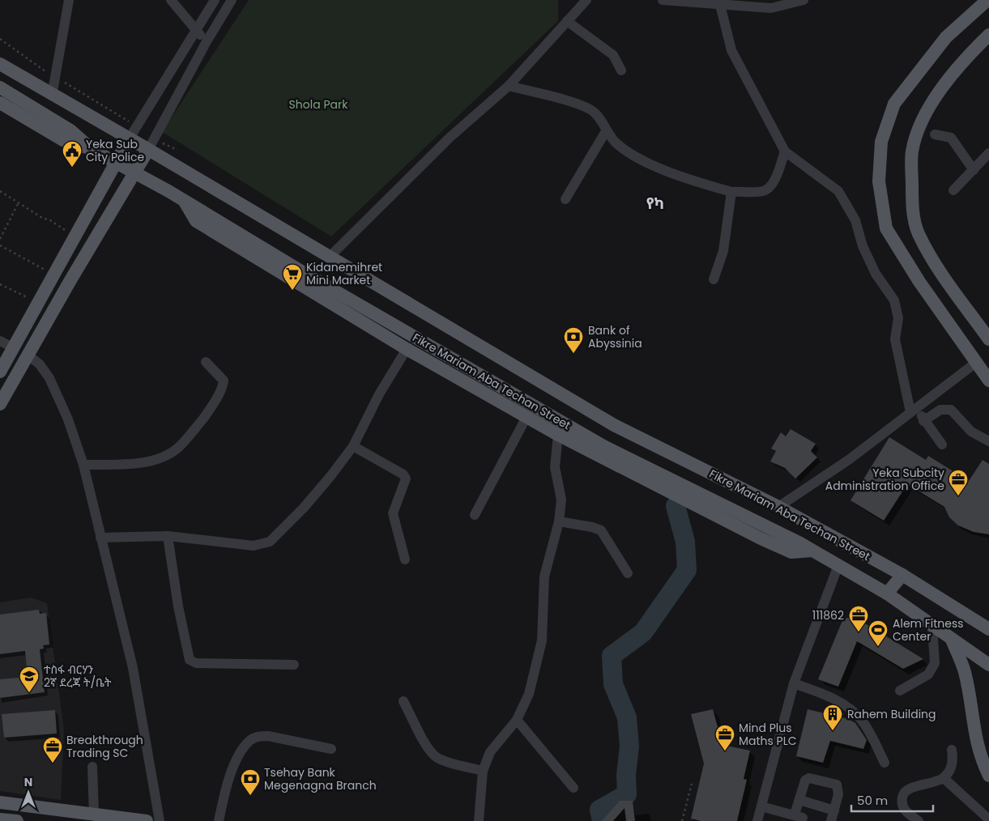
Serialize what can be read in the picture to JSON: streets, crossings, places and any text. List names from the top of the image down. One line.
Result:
{"streets":{"main road":["Fikre Mariam Aba Techan Street"]},"districts":["የካ"],"parks":["Shola Park"],"places":{"public building":["Yeka Sub City Police"],"supermarket":["Kidanemihret Mini Market"],"bank":["Bank of Abyssinia","Tsehay Bank Megenagna Branch"],"office":["Yeka Subcity Administration Office","111862","Mind Plus Maths PLC","Breakthrough Trading SC"],"sports":["Alem Fitness Center"],"school or university":["ተስፋ ብርሃን 2ኛ ደረጃ ት/ቤት"],"building":["Rahem Building"]},"scale_bar":"50 m","north":"top"}
